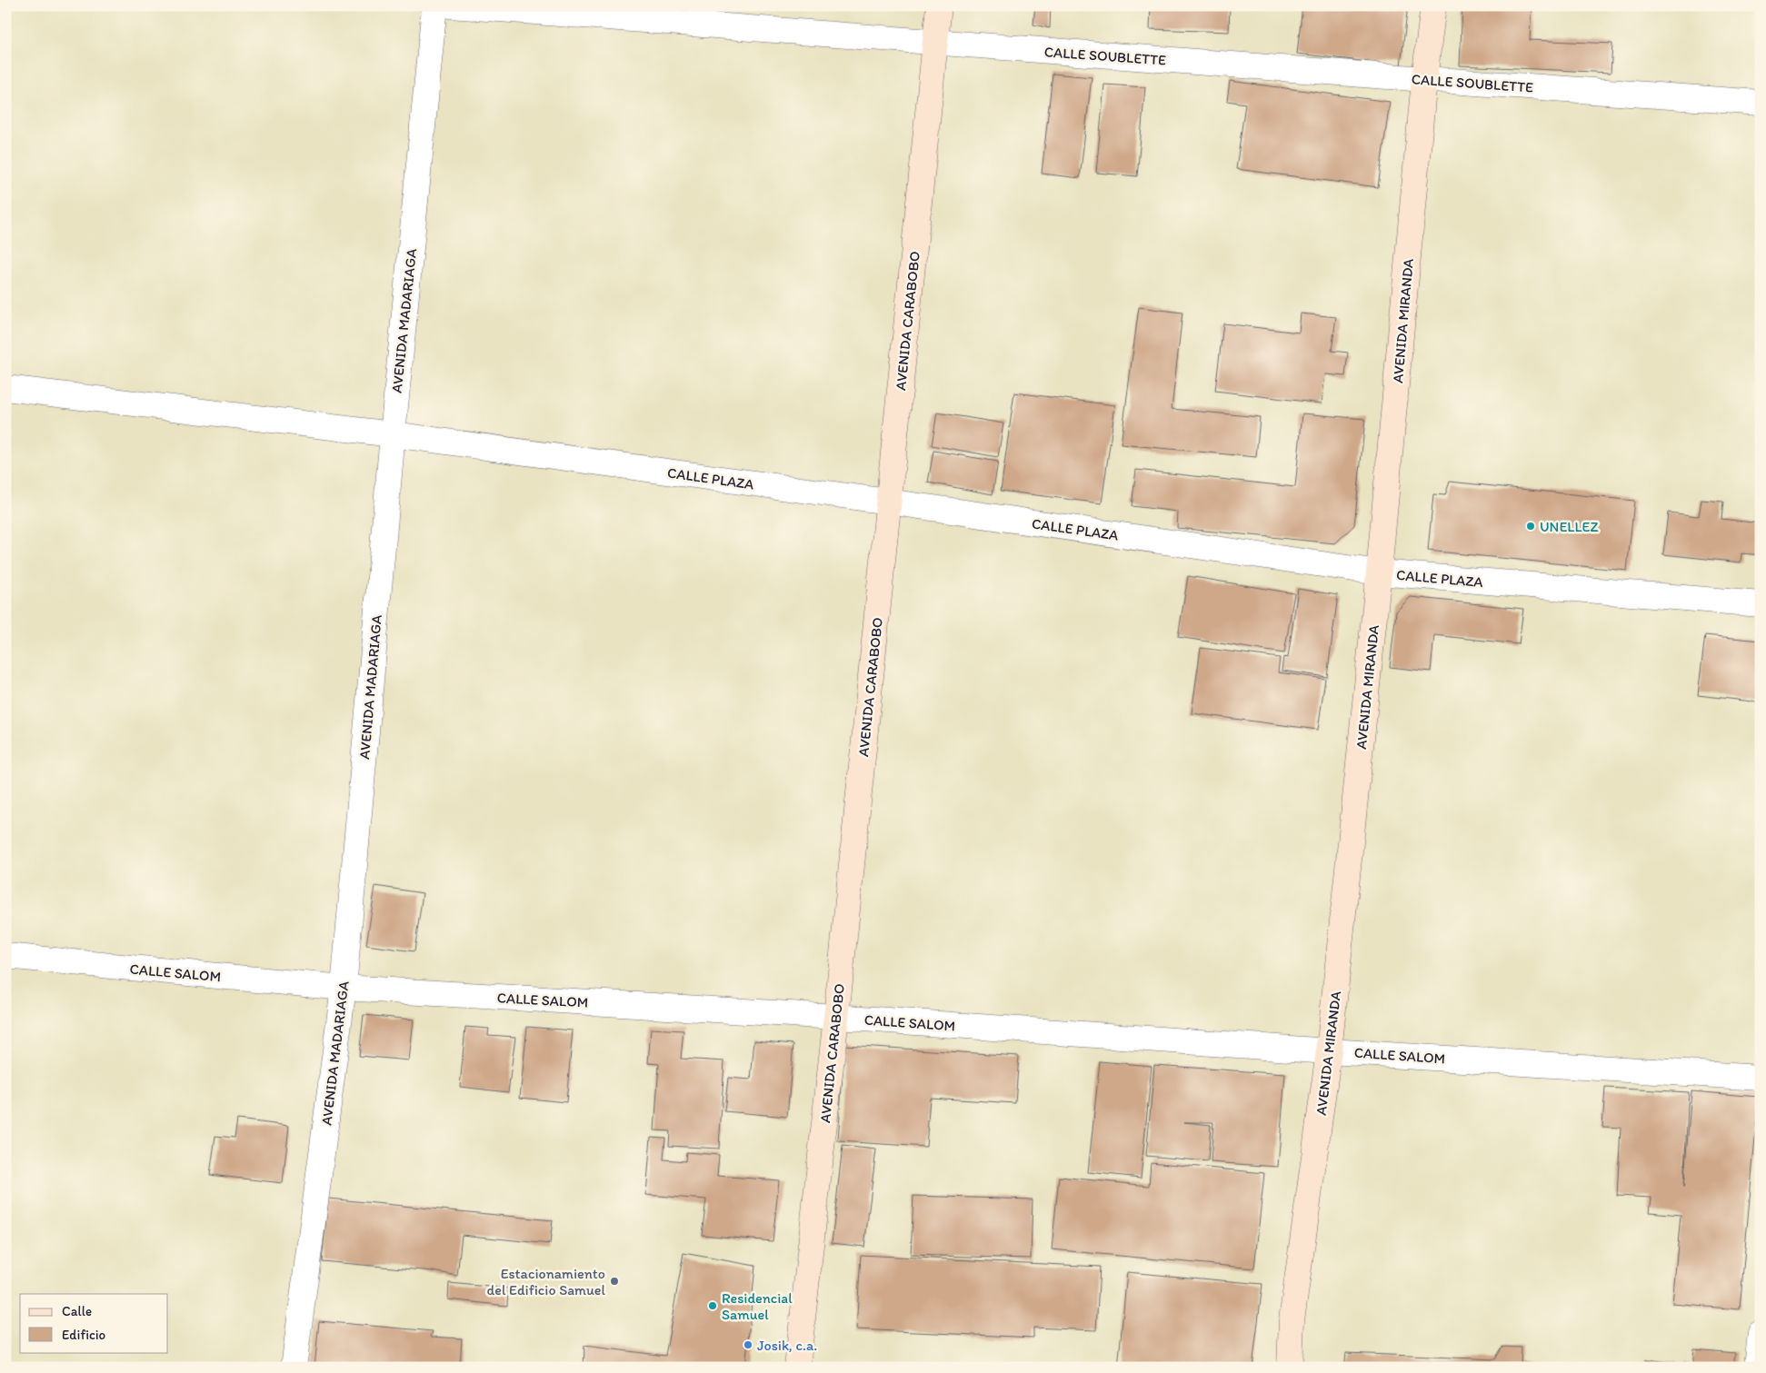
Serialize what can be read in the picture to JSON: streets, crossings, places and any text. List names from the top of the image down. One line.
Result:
{"streets":{"street":["CALLE SOUBLETTE","AVENIDA MADARIAGA","AVENIDA CARABOBO","AVENIDA MIRANDA","CALLE PLAZA","CALLE SALOM"]},"crossings":[["CALLE SOUBLETTE","AVENIDA CARABOBO"],["CALLE SOUBLETTE","AVENIDA MIRANDA"],["AVENIDA MADARIAGA","CALLE PLAZA"],["AVENIDA MADARIAGA","CALLE SALOM"],["AVENIDA CARABOBO","CALLE PLAZA"],["AVENIDA CARABOBO","CALLE SALOM"],["AVENIDA MIRANDA","CALLE PLAZA"],["AVENIDA MIRANDA","CALLE SALOM"]],"places":["UNELLEZ","Estacionamiento del Edificio Samuel","Residencial Samuel","Josik, c.a."],"legend":["Calle","Edificio"]}
